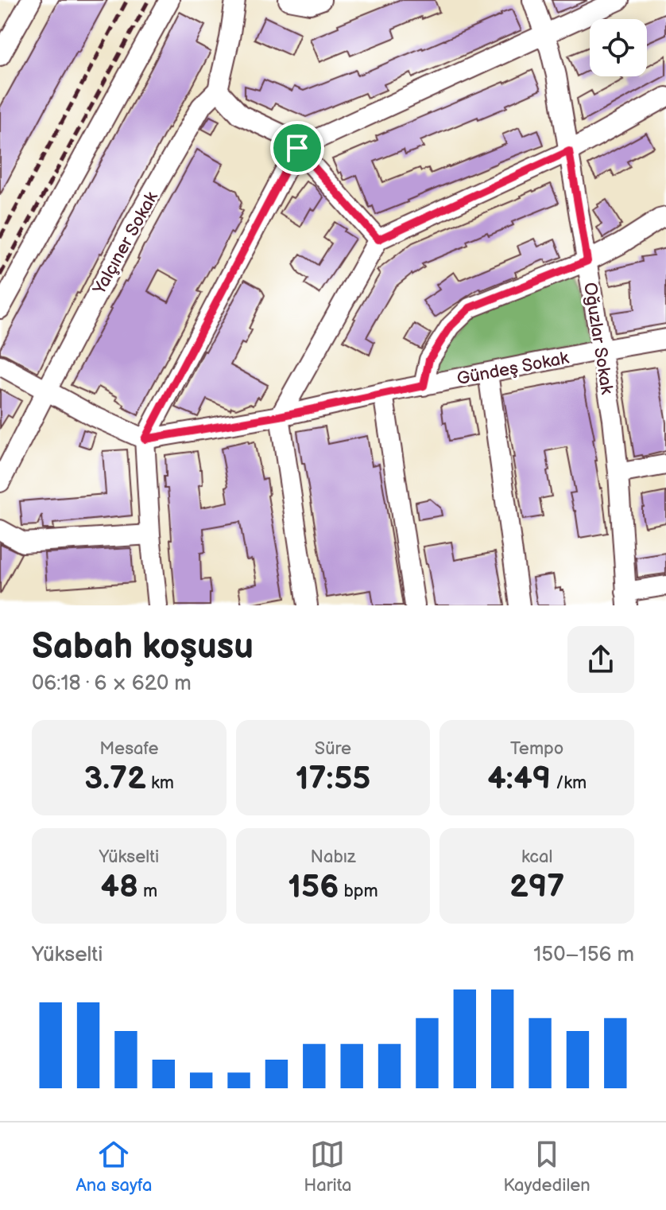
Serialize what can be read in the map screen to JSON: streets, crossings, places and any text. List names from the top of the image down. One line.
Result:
{"streets":{"street":["Yalçıner Sokak","Oğuzlar Sokak","Gündeş Sokak"]},"crossings":[["Oğuzlar Sokak","Gündeş Sokak"]],"page":{"heading":["Sabah koşusu","06:18 · 6 × 620 m"],"stats":[["Mesafe","3.72 km"],["Süre","17:55"],["Tempo","4:49 /km"],["Yükselti","48 m"],["Nabız","156 bpm"],["kcal","297"]],"chart":["Yükselti","150–156 m"],"tabs":["Ana sayfa","Harita","Kaydedilen"]}}
